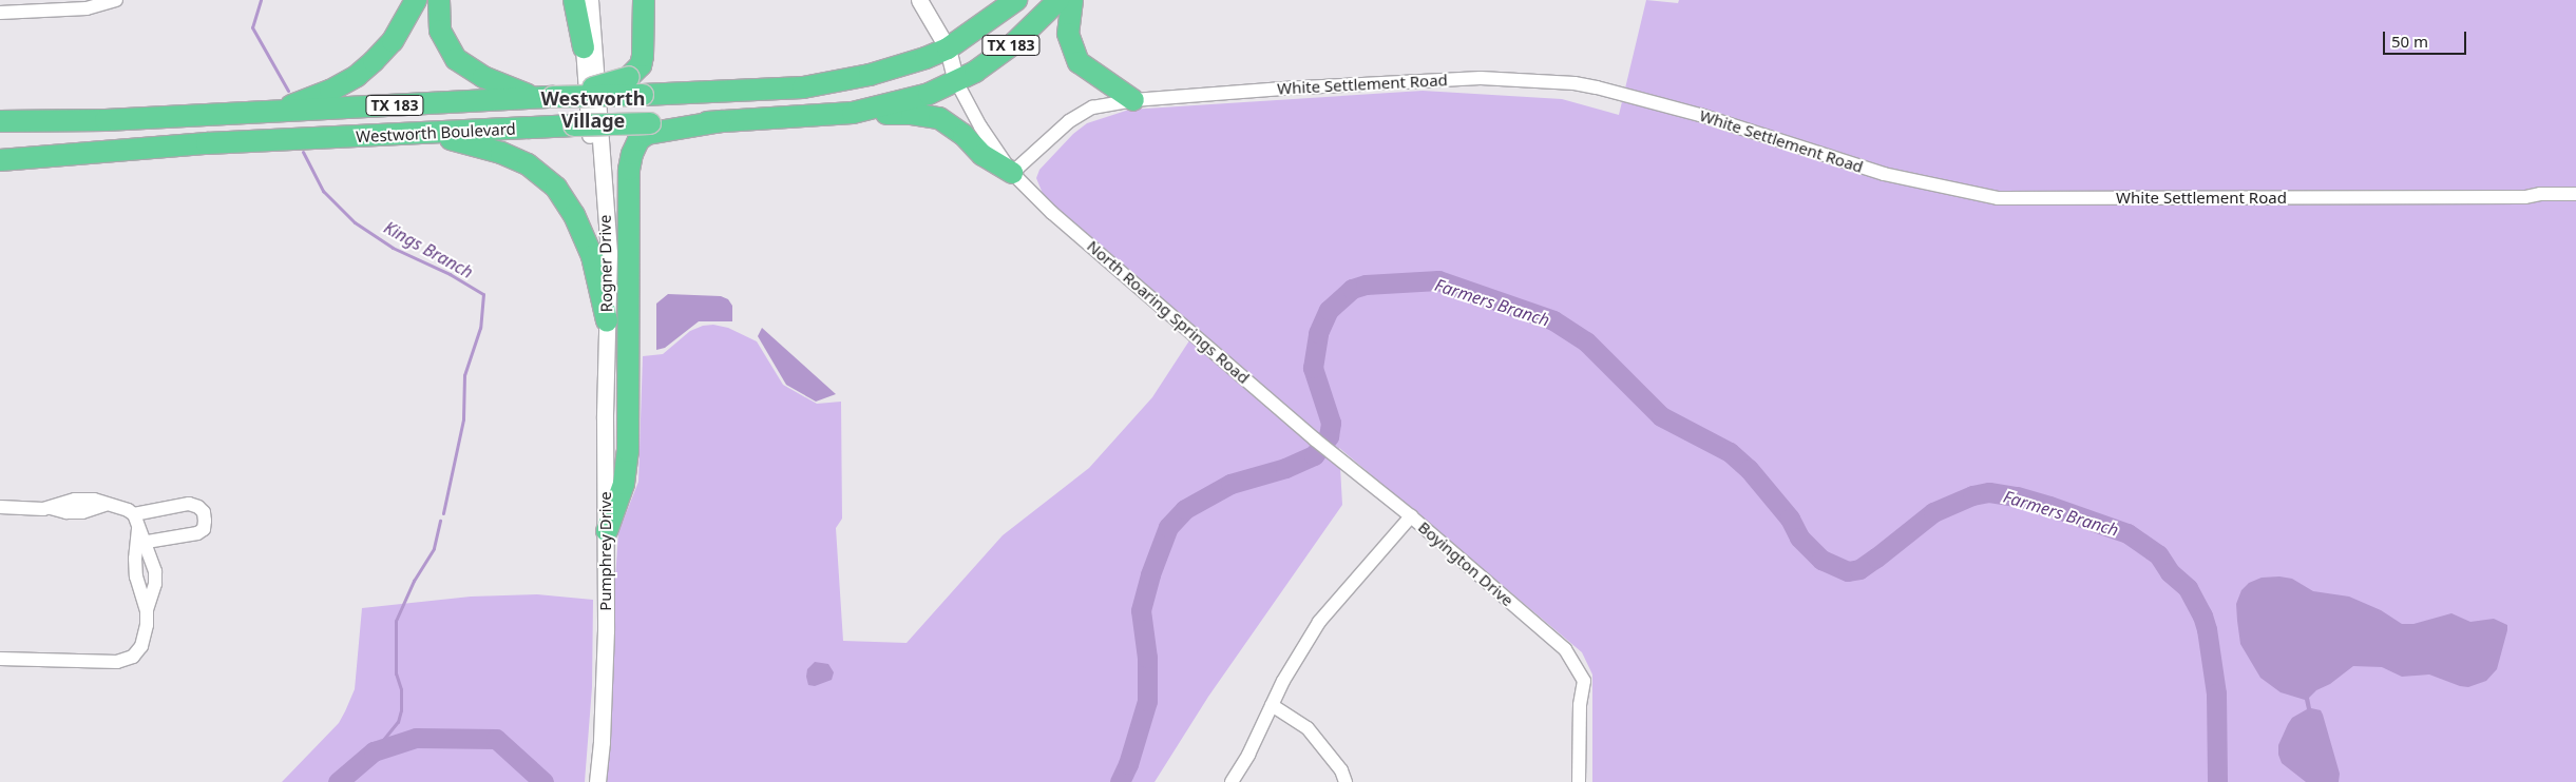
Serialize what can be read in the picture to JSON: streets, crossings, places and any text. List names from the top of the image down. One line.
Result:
{"streets":{"main road":["TX 183","Westworth Boulevard"],"street":["White Settlement Road","Rogner Drive","North Roaring Springs Road","Pumphrey Drive","Boyington Drive"]},"crossings":[["White Settlement Road","North Roaring Springs Road"],["Westworth Boulevard","North Roaring Springs Road"],["Rogner Drive","Pumphrey Drive"],["North Roaring Springs Road","Boyington Drive"]],"districts":["Westworth Village"],"water":["Kings Branch","Farmers Branch"],"scale_bar":"50 m"}
